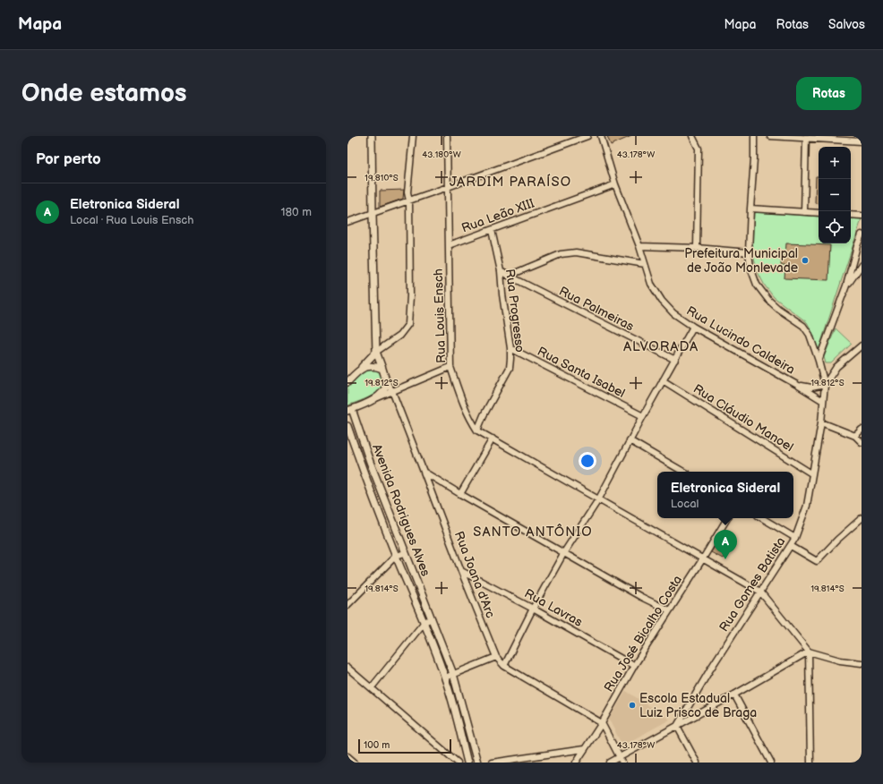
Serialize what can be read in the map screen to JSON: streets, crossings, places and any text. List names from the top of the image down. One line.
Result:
{"streets":{"street":["Rua Leão XIII","Rua Palmeiras","Rua Progresso","Rua Louis Ensch","Rua Lucindo Caldeira","Rua Santa Isabel","Rua Cláudio Manoel","Avenida Rodrigues Alves","Rua Joana d'Arc","Rua Gomes Batista","Rua Lavras","Rua José Bicalho Costa"]},"crossings":[["Rua Leão XIII","Rua Progresso"],["Rua Leão XIII","Rua Louis Ensch"],["Rua Leão XIII","Rua Lucindo Caldeira"],["Rua Palmeiras","Rua Progresso"],["Rua Progresso","Rua Louis Ensch"],["Rua Progresso","Rua Santa Isabel"],["Rua Louis Ensch","Rua Gomes Batista"],["Rua Louis Ensch","Rua José Bicalho Costa"],["Rua Lucindo Caldeira","Rua Gomes Batista"],["Rua Cláudio Manoel","Rua Gomes Batista"],["Rua Joana d'Arc","Rua Lavras"],["Rua Joana d'Arc","Rua José Bicalho Costa"],["Rua Lavras","Rua José Bicalho Costa"]],"districts":["JARDIM PARAÍSO","ALVORADA","SANTO ANTÔNIO"],"places":["Prefeitura Municipal de João Monlevade","Escola Estadual Luiz Prisco de Braga"],"scale_bar":"100 m","page":{"header":"Mapa","nav":["Mapa","Rotas","Salvos"],"buttons":"Rotas","title":"Onde estamos","heading":"Por perto","map_buttons":["+","−"],"list":[{"mark":"A","name":"Eletronica Sideral","note":"Local · Rua Louis Ensch","value":"180 m"}],"popup":["Eletronica Sideral","Local"],"pins":"A","scale":"100 m"},"coordinates":["43.180°W","43.178°W","19.810°S","19.812°S","19.814°S"]}
